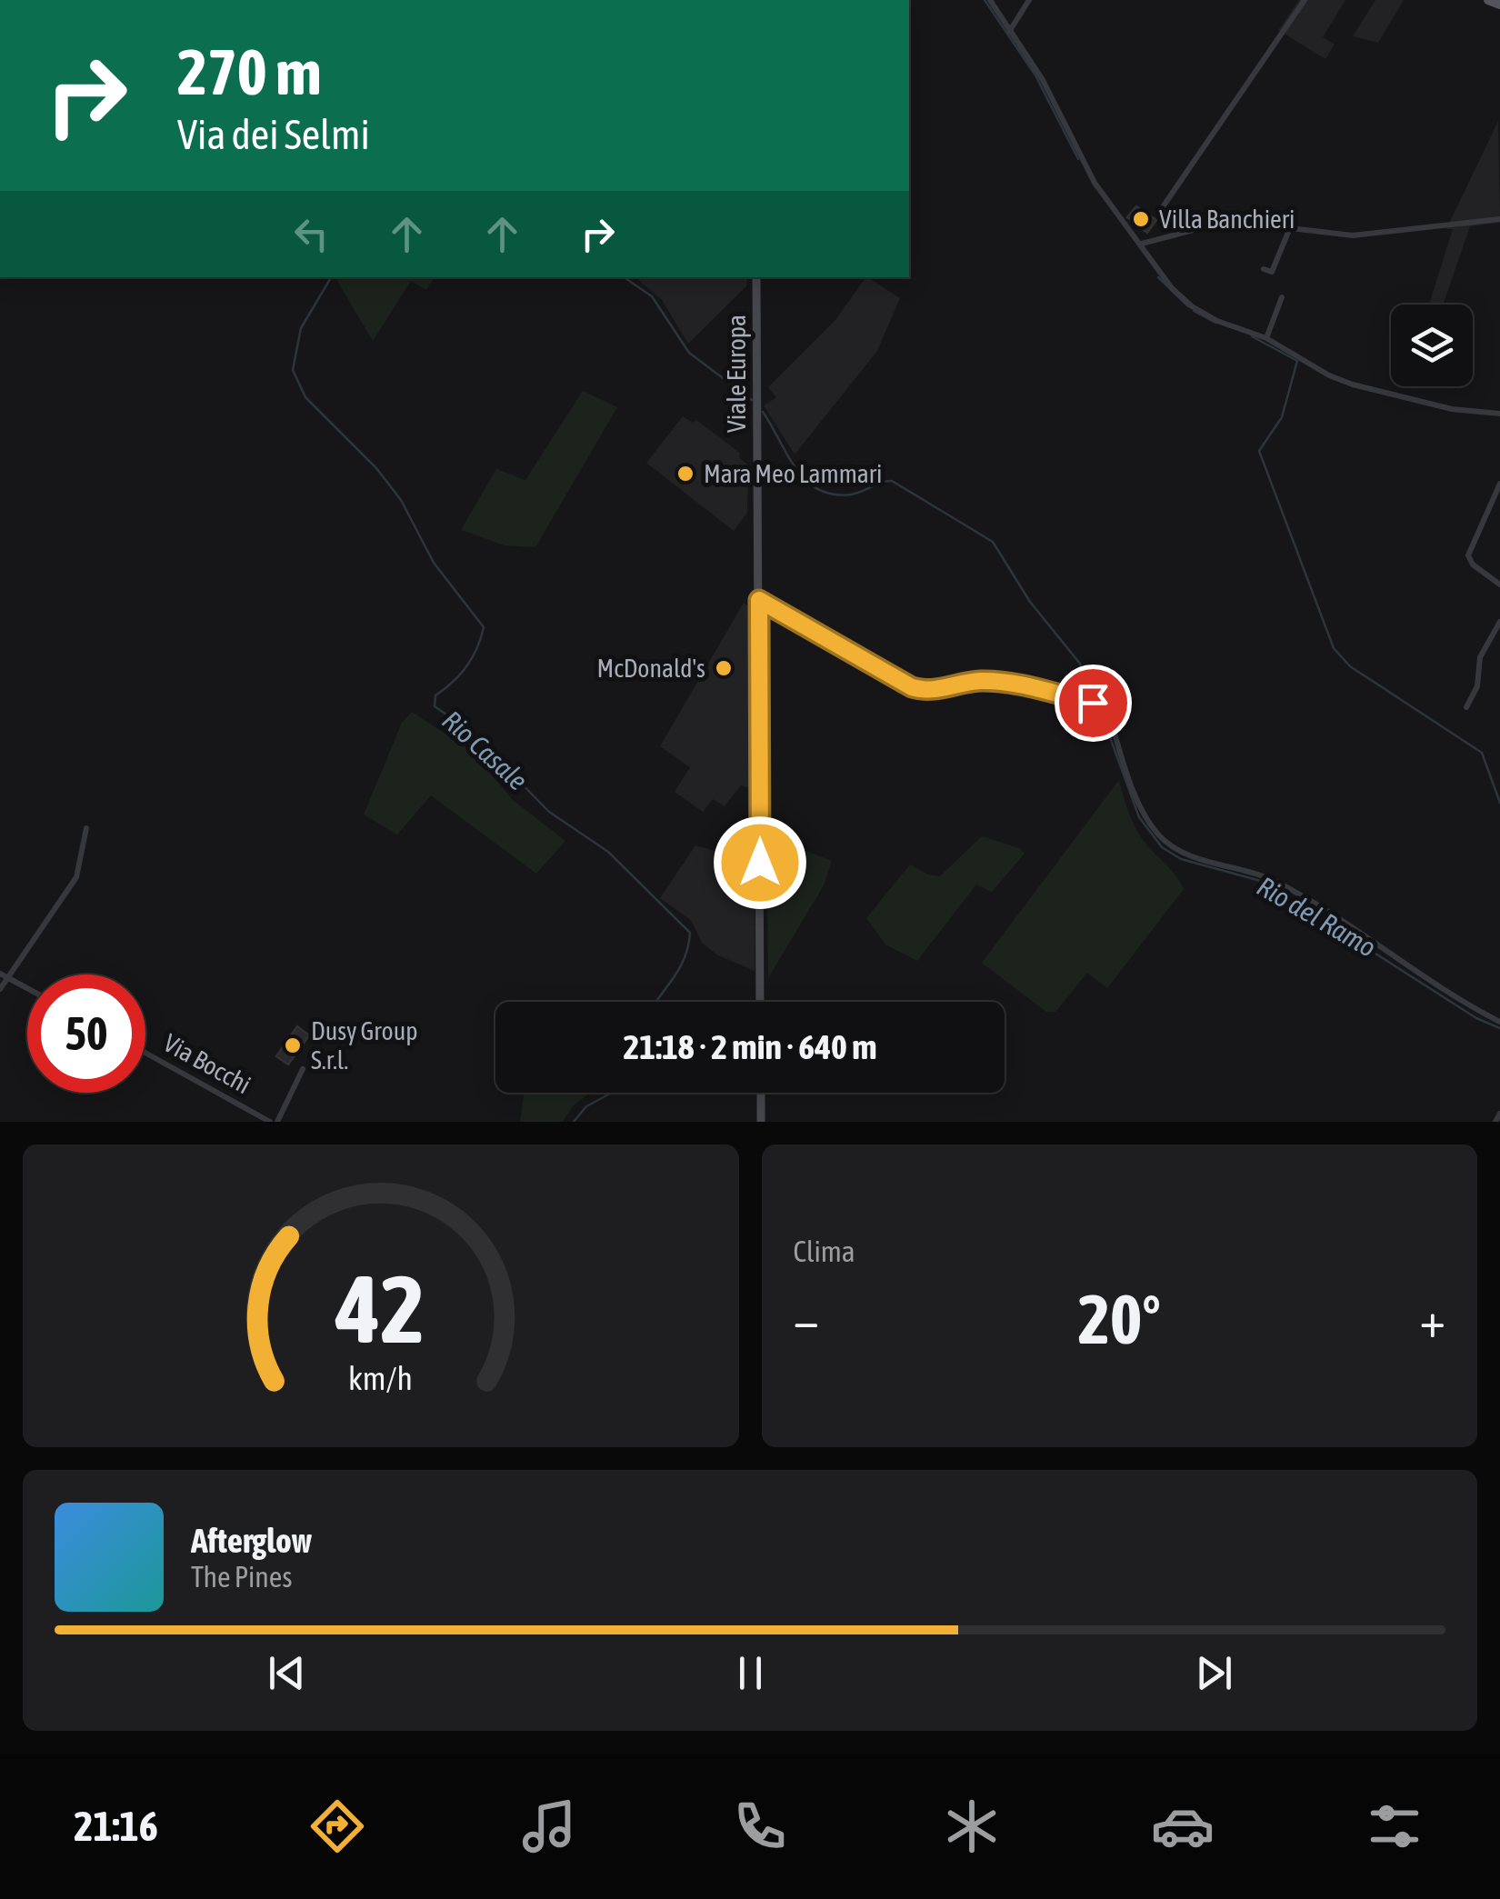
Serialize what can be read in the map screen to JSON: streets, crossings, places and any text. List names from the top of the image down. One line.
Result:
{"streets":{"main road":["Viale Europa"],"street":["Via Bocchi"]},"water":["Rio Casale","Rio del Ramo"],"places":["Villa Banchieri","Mara Meo Lammari","McDonald's","Dusy Group S.r.l."],"page":{"turn":["270 m","Via dei Selmi"],"limit":"50","trip":"21:18 · 2 min · 640 m","tile":"Clima","heat":["−","20°","+"],"song":["Afterglow","The Pines"],"tabs":"21:16","gauge":["42","km/h"]}}
